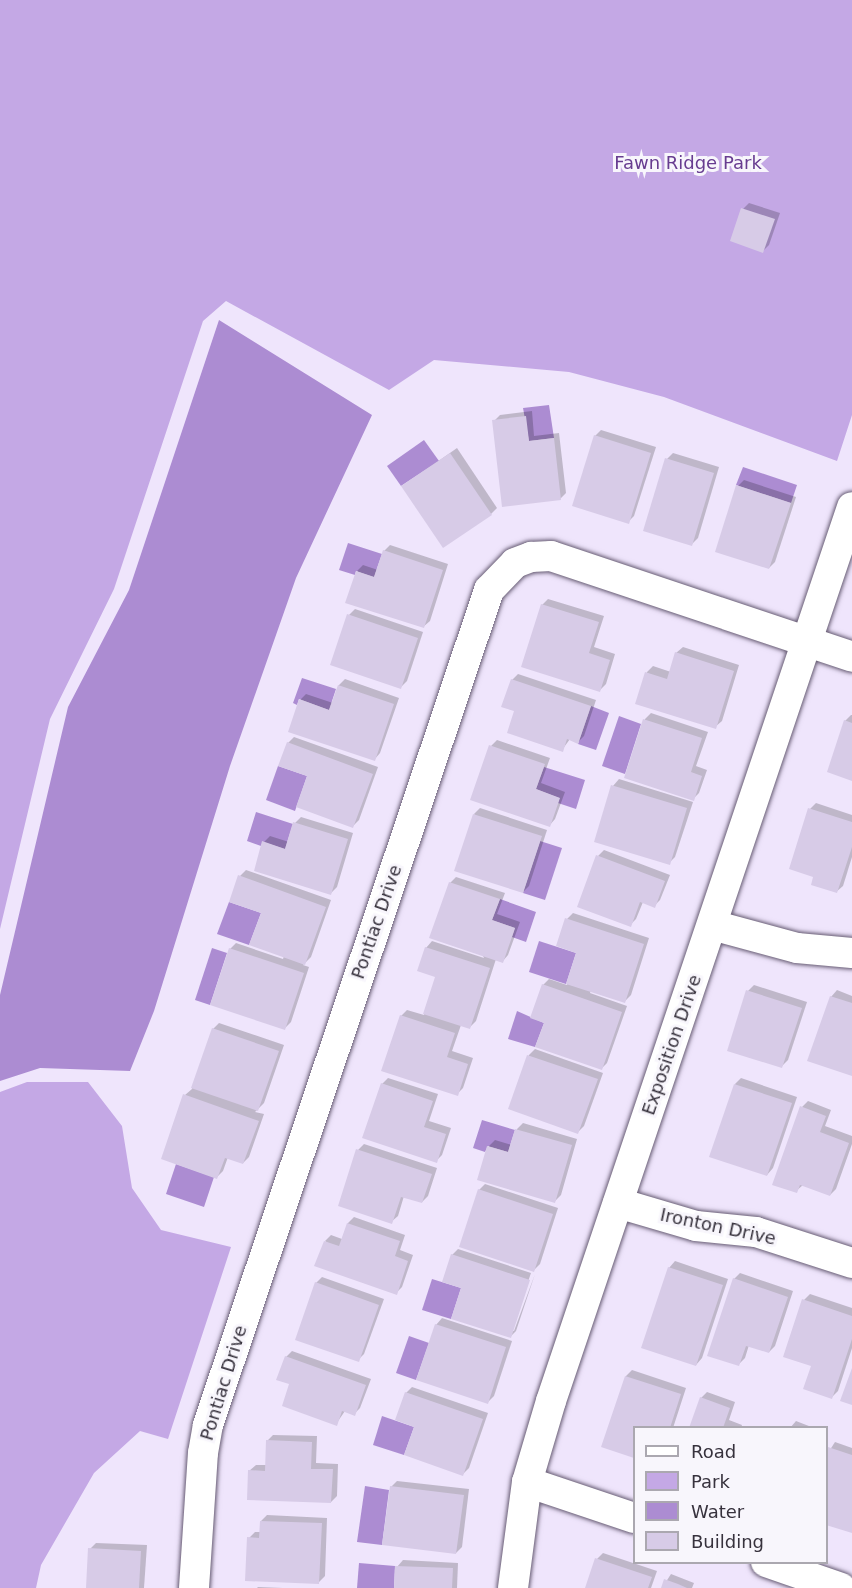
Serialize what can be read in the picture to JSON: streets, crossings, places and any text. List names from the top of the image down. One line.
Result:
{"streets":{"street":["Pontiac Drive","Exposition Drive","Ironton Drive"]},"crossings":[["Pontiac Drive","Exposition Drive"],["Exposition Drive","Ironton Drive"]],"parks":["Fawn Ridge Park"],"legend":["Road","Park","Water","Building"]}
